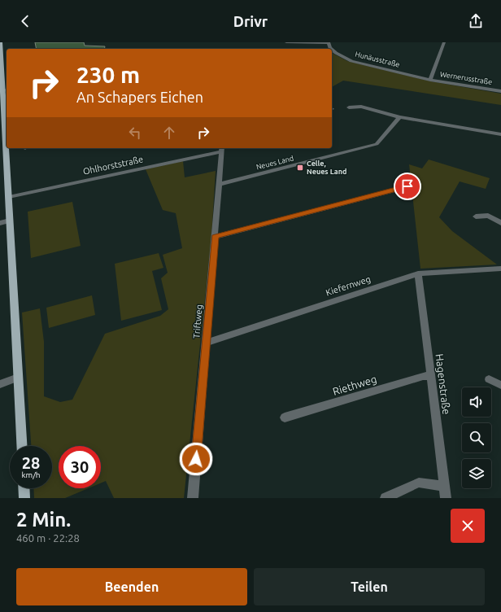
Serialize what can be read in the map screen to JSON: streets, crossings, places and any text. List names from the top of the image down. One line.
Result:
{"streets":{"street":["Hunäusstraße","Wernerusstraße","Neues Land","Ohlhorststraße","Kiefernweg","Triftweg","Hagenstraße","Riethweg"]},"crossings":[["Hunäusstraße","Wernerusstraße"],["Neues Land","Triftweg"],["Ohlhorststraße","Triftweg"],["Kiefernweg","Triftweg"],["Kiefernweg","Hagenstraße"],["Hagenstraße","Riethweg"]],"places":{"transit":["Celle, Neues Land"]},"page":{"header":"Drivr","turn":["230 m","An Schapers Eichen"],"speed":"28 km/h","limit":"30","heading":["2 Min.","460 m · 22:28"],"buttons":["Beenden","Teilen"]}}
